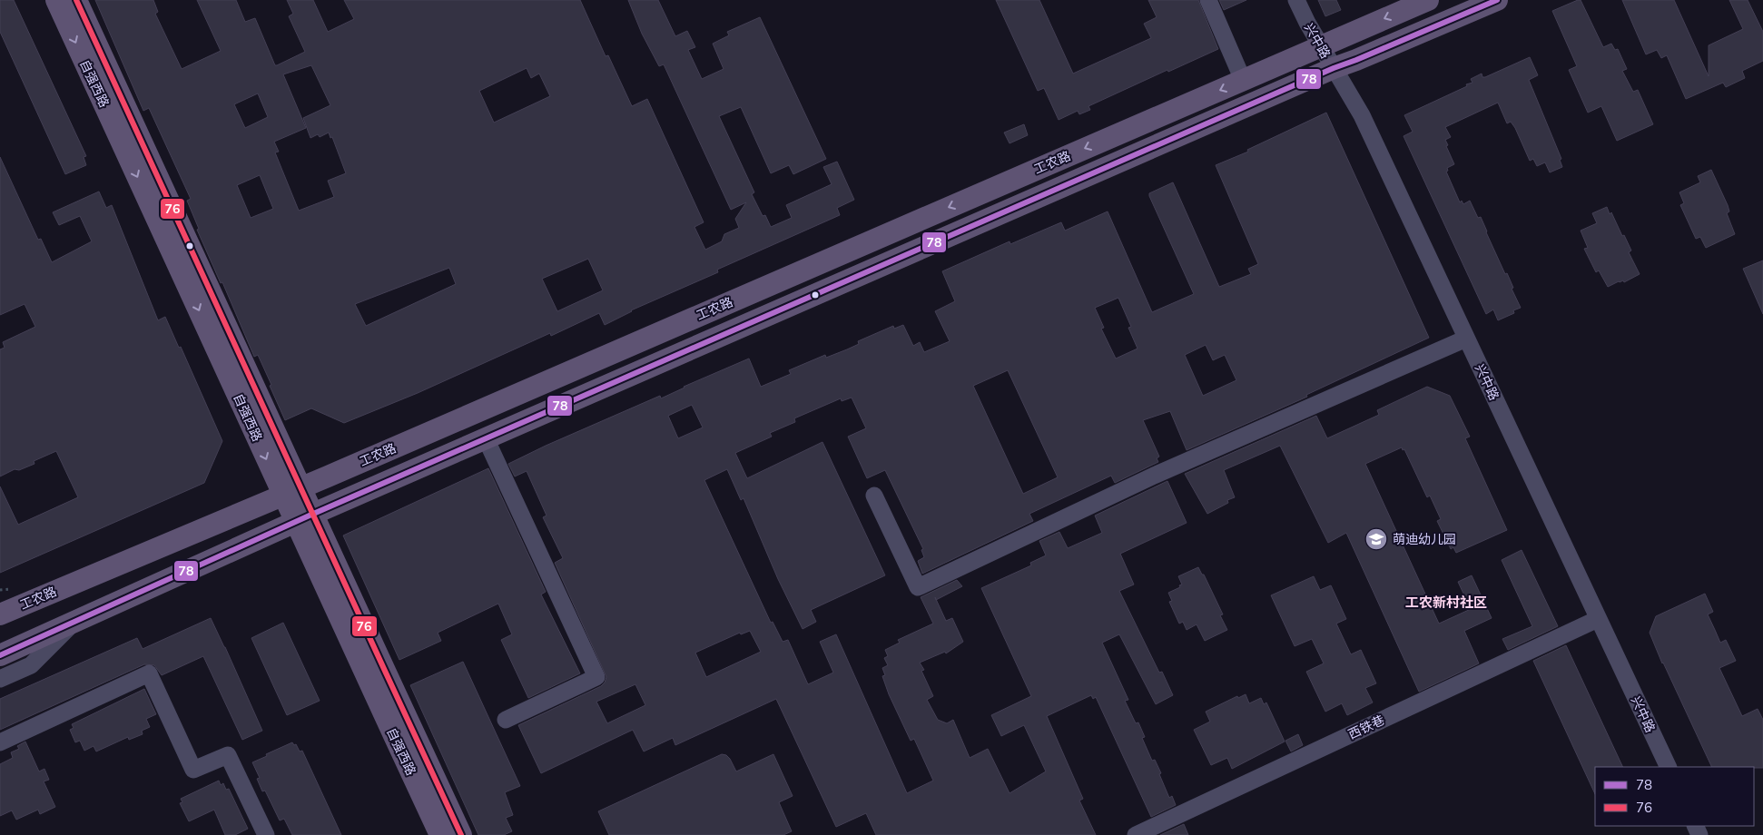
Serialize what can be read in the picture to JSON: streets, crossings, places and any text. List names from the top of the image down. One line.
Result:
{"streets":{"main road":["自强西路","工农路"],"street":["兴中路","西铁巷"]},"crossings":[["兴中路","工农路"],["兴中路","西铁巷"],["自强西路","工农路"]],"districts":["工农新村社区"],"places":{"school or university":["萌迪幼儿园"]},"lines":["transit line 78","transit line 76"],"legend":["78","76"]}
